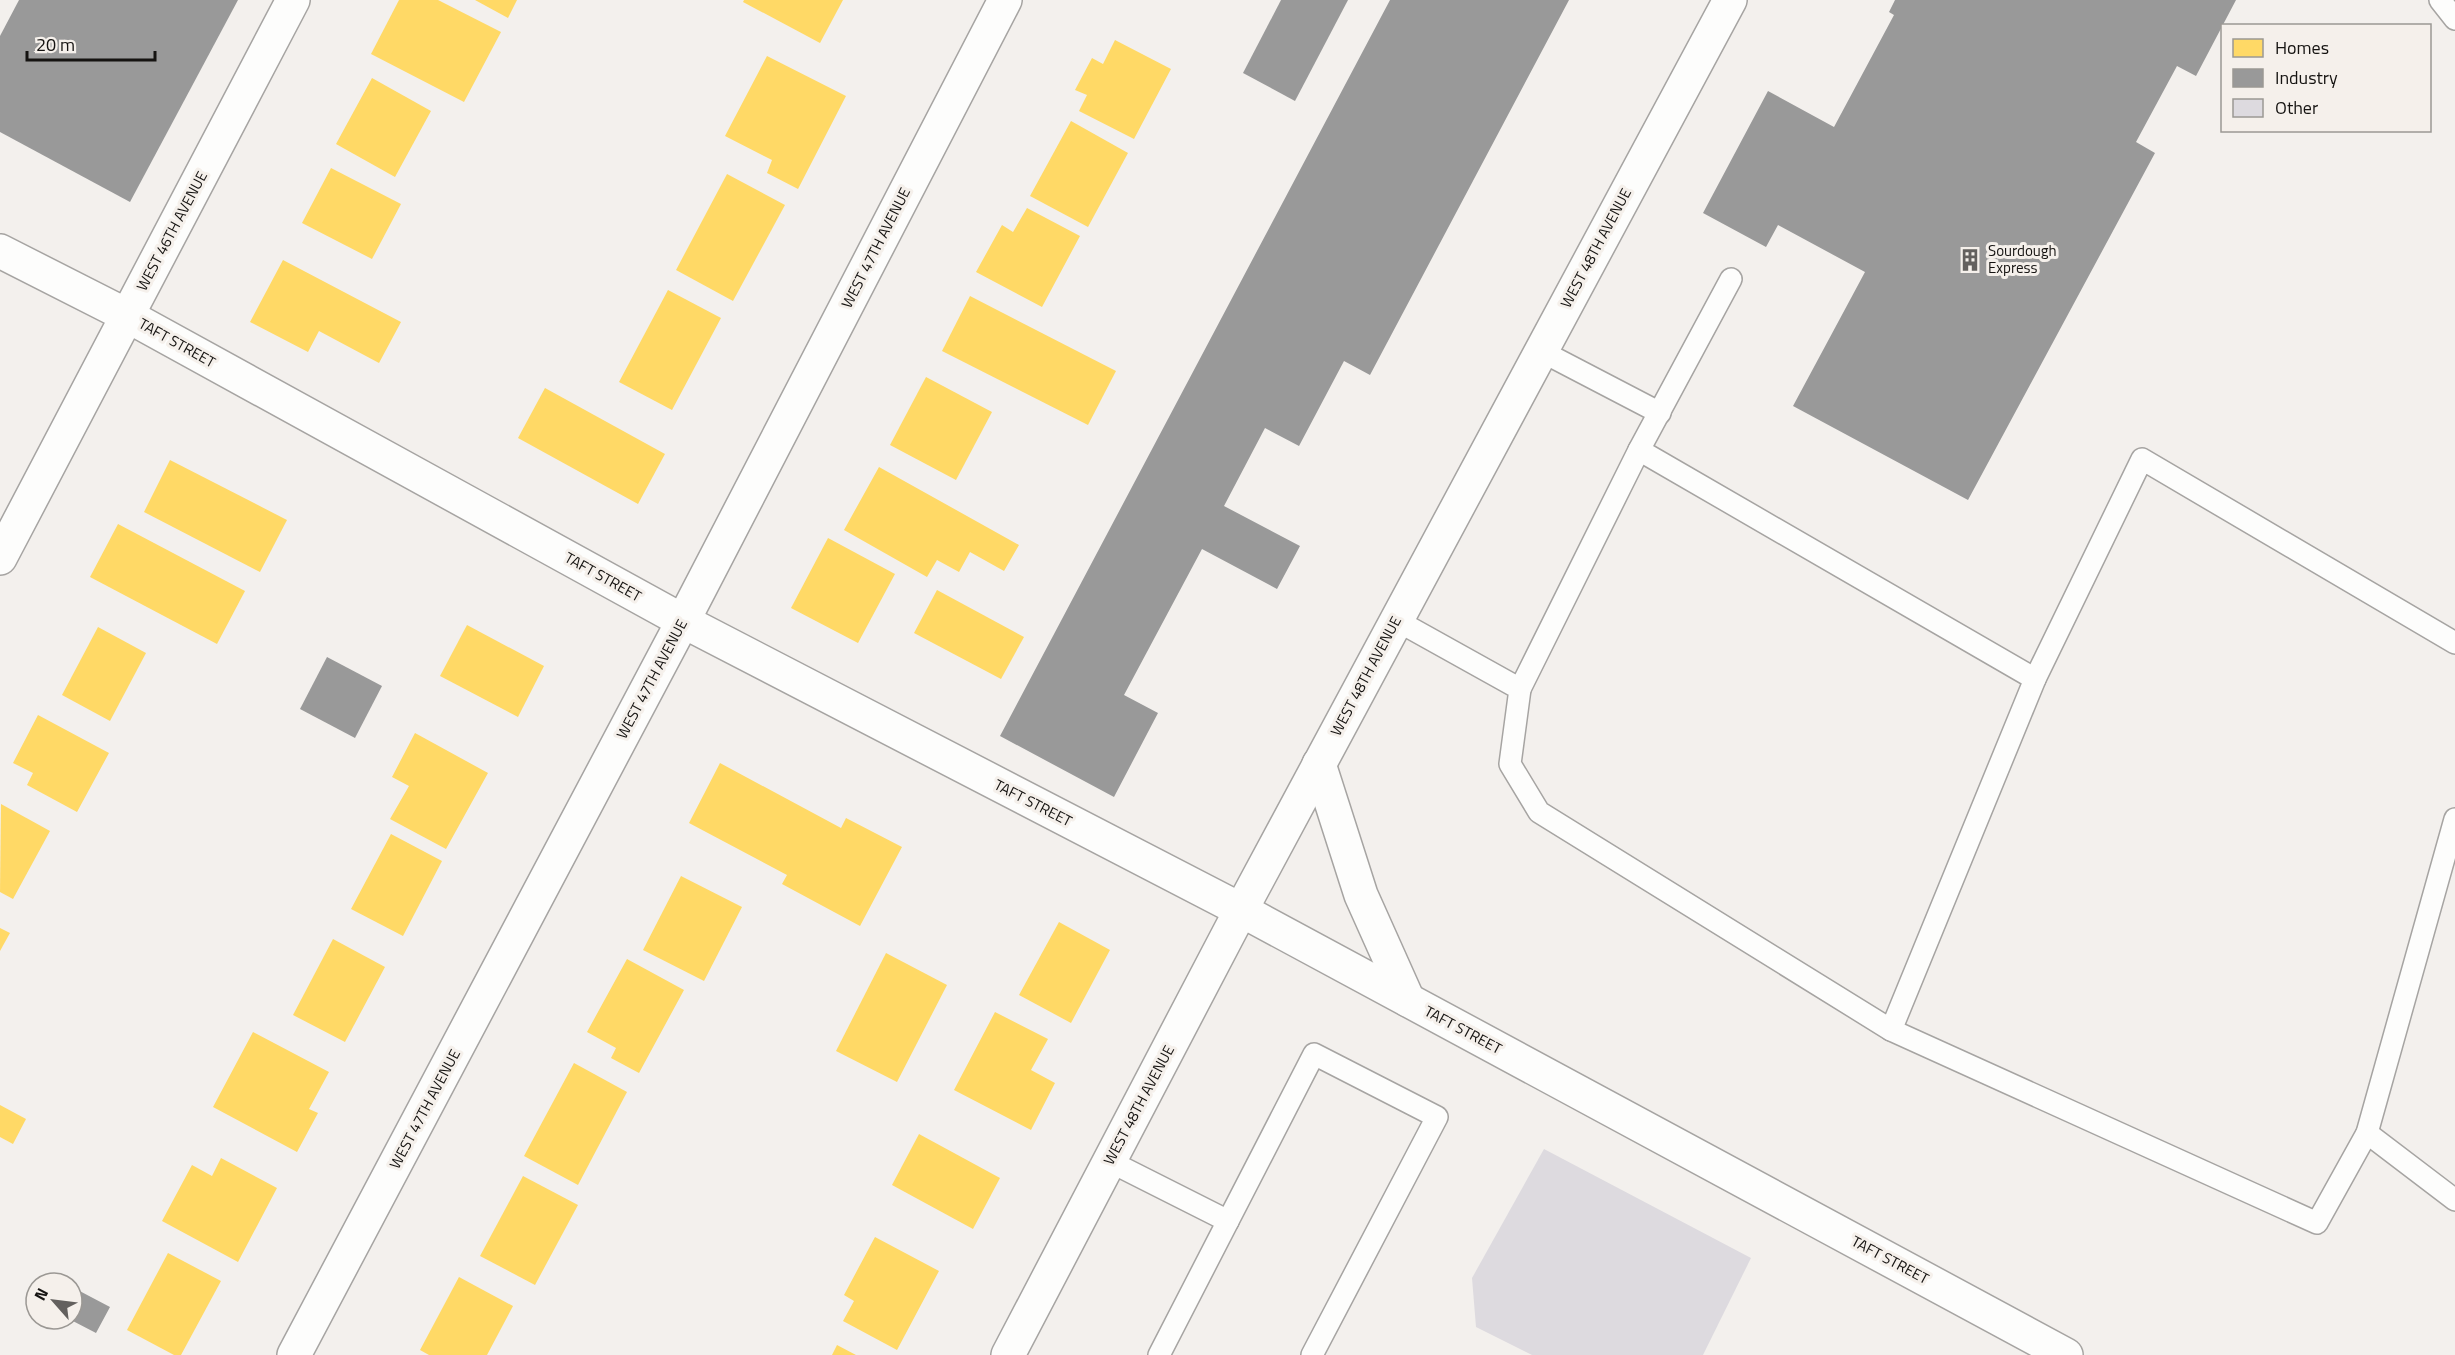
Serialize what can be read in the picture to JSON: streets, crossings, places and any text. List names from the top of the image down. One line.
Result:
{"streets":{"street":["WEST 46TH AVENUE","WEST 47TH AVENUE","WEST 48TH AVENUE","TAFT STREET"]},"crossings":[["WEST 46TH AVENUE","TAFT STREET"],["WEST 47TH AVENUE","TAFT STREET"],["WEST 48TH AVENUE","TAFT STREET"]],"places":{"building":["Sourdough Express"]},"legend":["Homes","Industry","Other"],"scale_bar":"20 m","north":"top left"}
